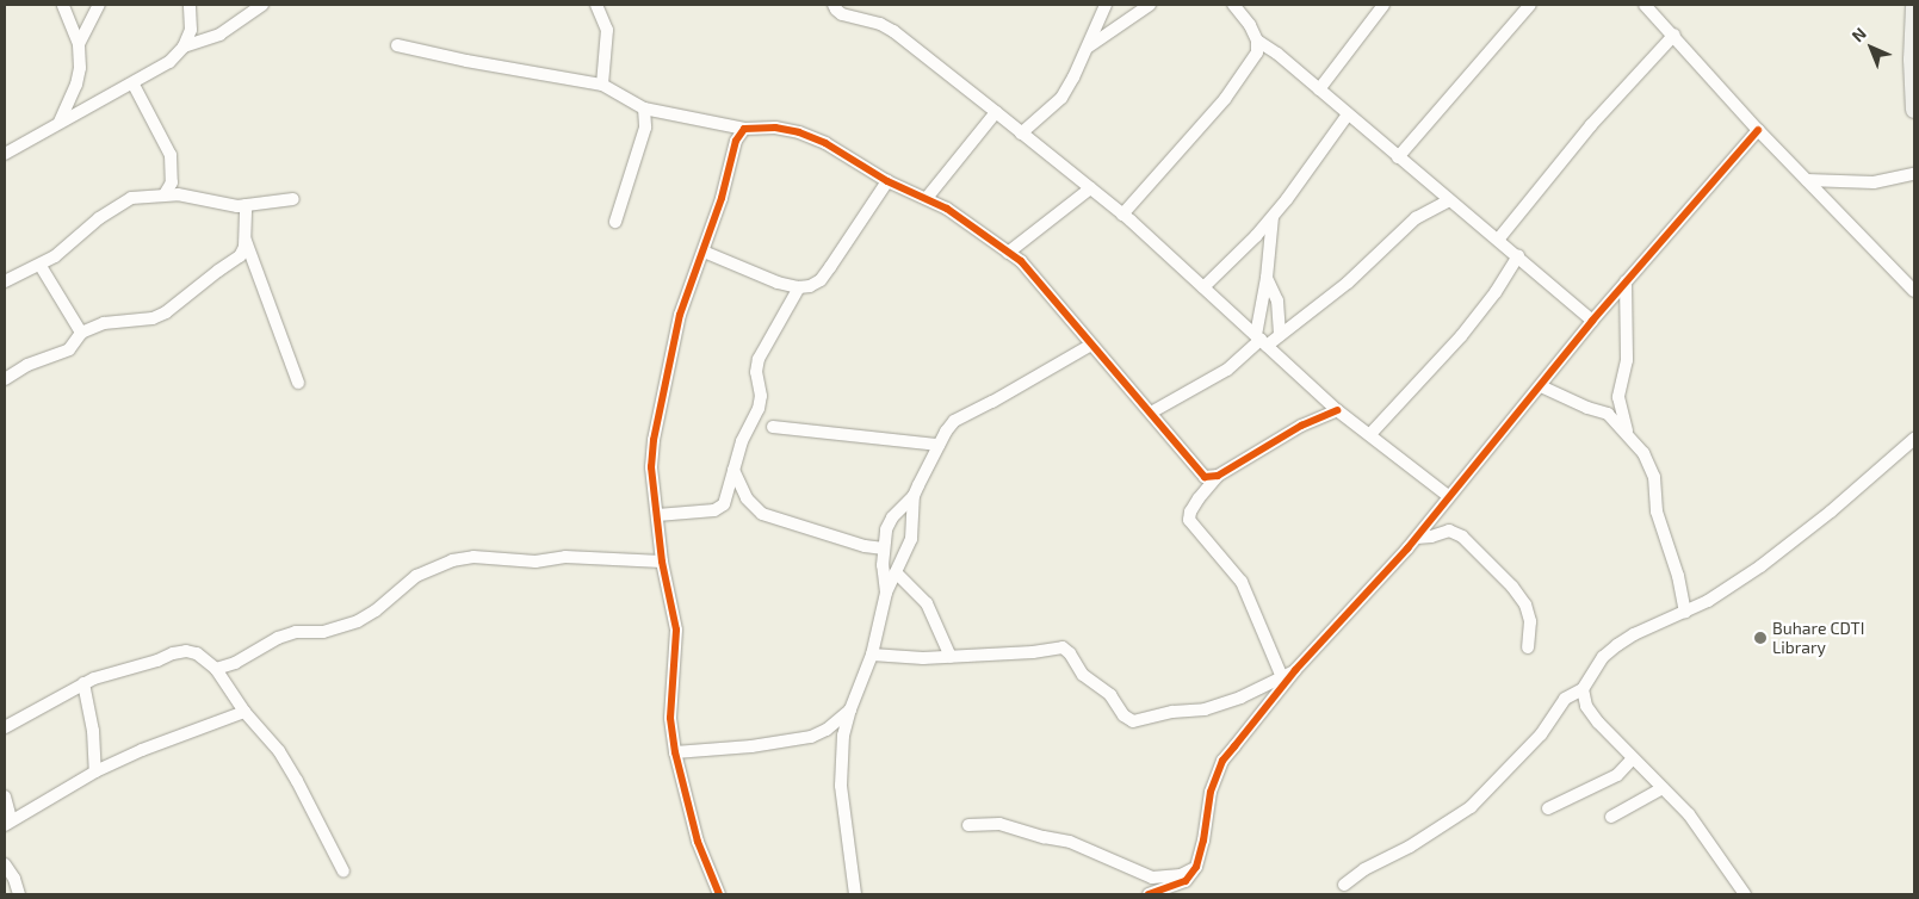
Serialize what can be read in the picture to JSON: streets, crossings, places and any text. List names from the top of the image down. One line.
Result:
{"places":["Buhare CDTI Library"],"north":"top left"}
